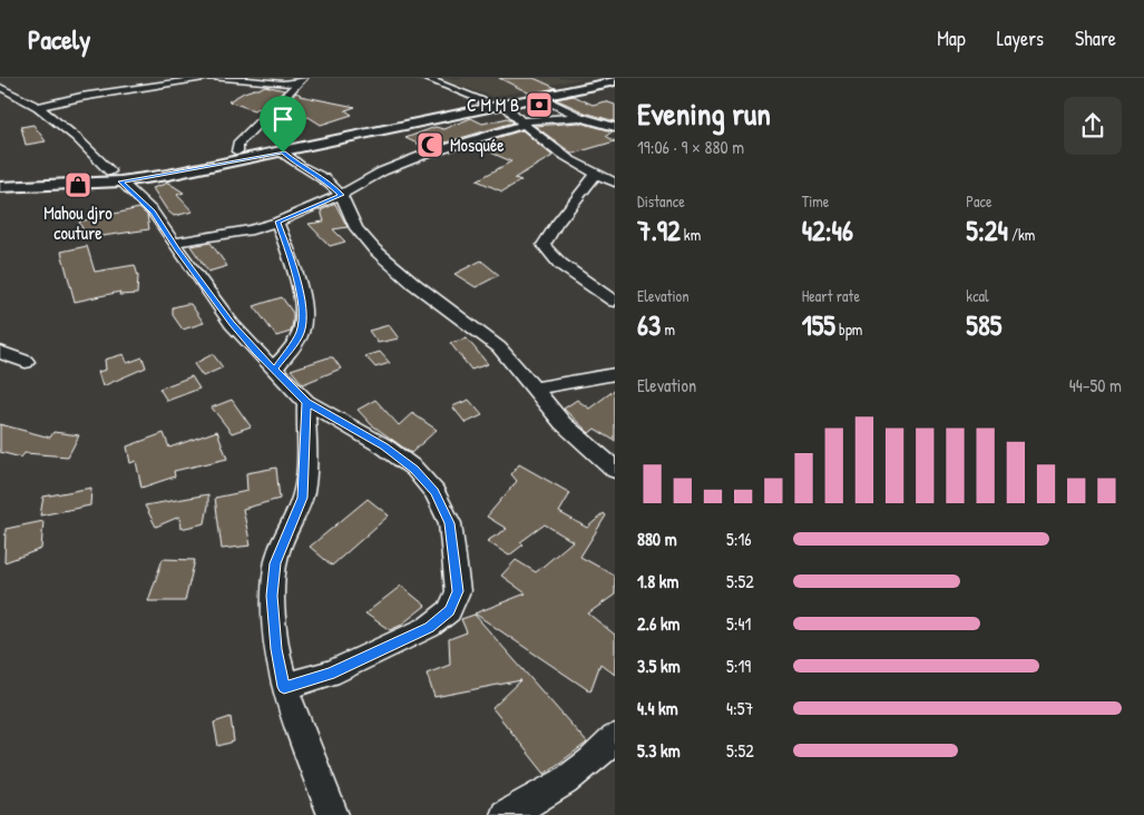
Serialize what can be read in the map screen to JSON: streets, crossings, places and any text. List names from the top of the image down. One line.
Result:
{"places":{"bank":["C M M B"],"mosque":["Mosquée"],"shop":["Mahou djro couture"]},"page":{"header":"Pacely","nav":["Map","Layers","Share"],"heading":["Evening run","19:06 · 9 × 880 m"],"stats":[["Distance","7.92 km"],["Time","42:46"],["Pace","5:24 /km"],["Elevation","63 m"],["Heart rate","155 bpm"],["kcal","585"]],"chart":["Elevation","44–50 m"],"list":[{"name":"880 m","note":"5:16"},{"name":"1.8 km","note":"5:52"},{"name":"2.6 km","note":"5:41"},{"name":"3.5 km","note":"5:19"},{"name":"4.4 km","note":"4:57"},{"name":"5.3 km","note":"5:52"}]}}
